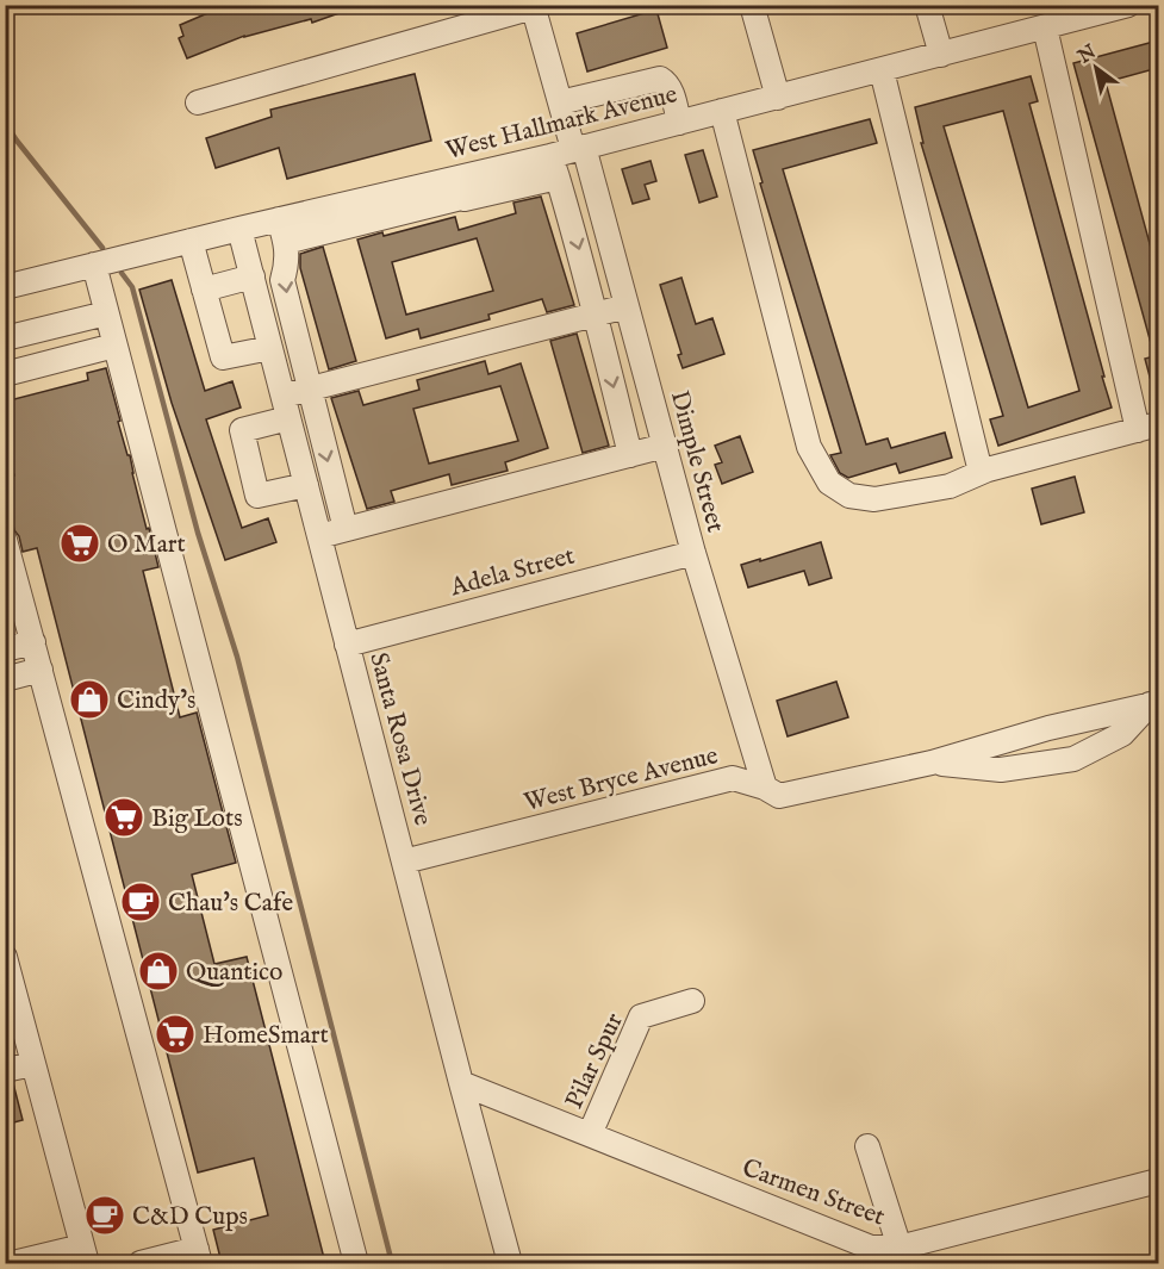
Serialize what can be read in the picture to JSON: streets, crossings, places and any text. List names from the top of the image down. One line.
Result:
{"streets":{"street":["West Hallmark Avenue","Dimple Street","Adela Street","Santa Rosa Drive","West Bryce Avenue","Pilar Spur","Carmen Street"]},"crossings":[["West Hallmark Avenue","Dimple Street"],["West Hallmark Avenue","Santa Rosa Drive"],["Dimple Street","Adela Street"],["Dimple Street","West Bryce Avenue"],["Adela Street","Santa Rosa Drive"],["Santa Rosa Drive","West Bryce Avenue"],["Santa Rosa Drive","Carmen Street"],["Pilar Spur","Carmen Street"]],"places":{"supermarket":["O Mart","Big Lots","HomeSmart"],"shop":["Cindy’s","Quantico"],"cafe":["Chau's Cafe","C&D Cups"]},"north":"top left"}
